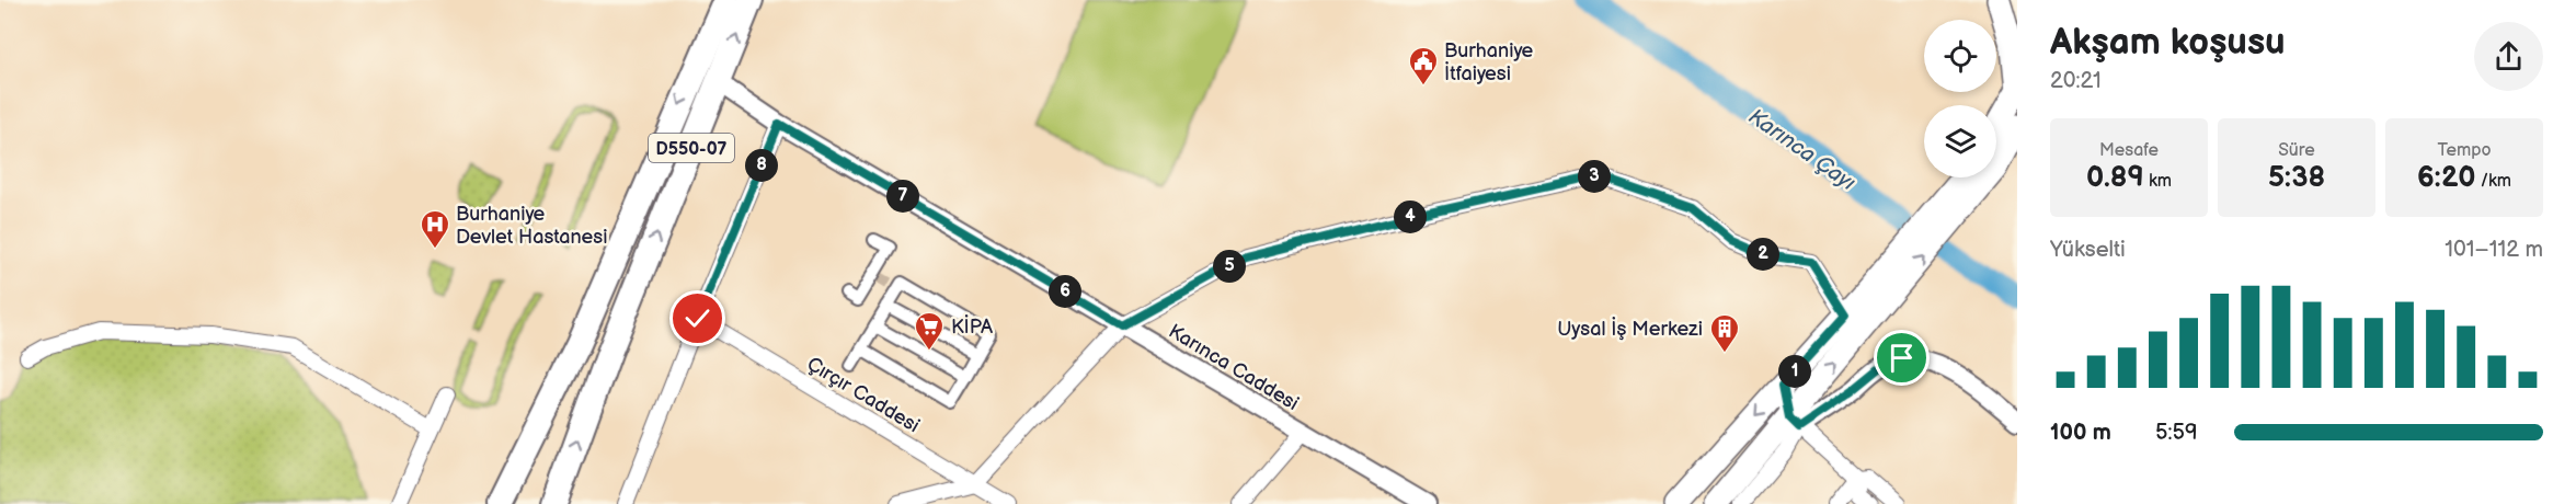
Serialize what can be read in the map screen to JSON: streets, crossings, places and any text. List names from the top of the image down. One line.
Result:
{"streets":{"highway":["D550-07"],"street":["Karınca Caddesi","Çırçır Caddesi"]},"crossings":[["D550-07","Karınca Caddesi"]],"water":["Karınca Çayı"],"places":{"public building":["Burhaniye İtfaiyesi"],"hospital":["Burhaniye Devlet Hastanesi"],"supermarket":["KİPA"],"building":["Uysal İş Merkezi"]},"page":{"heading":["Akşam koşusu","20:21"],"stats":[["Mesafe","0.89 km"],["Süre","5:38"],["Tempo","6:20 /km"]],"pins":["8","3","7","4","2","5","6","1"],"chart":["Yükselti","101–112 m"],"list":[{"name":"100 m","note":"5:59"}]}}
